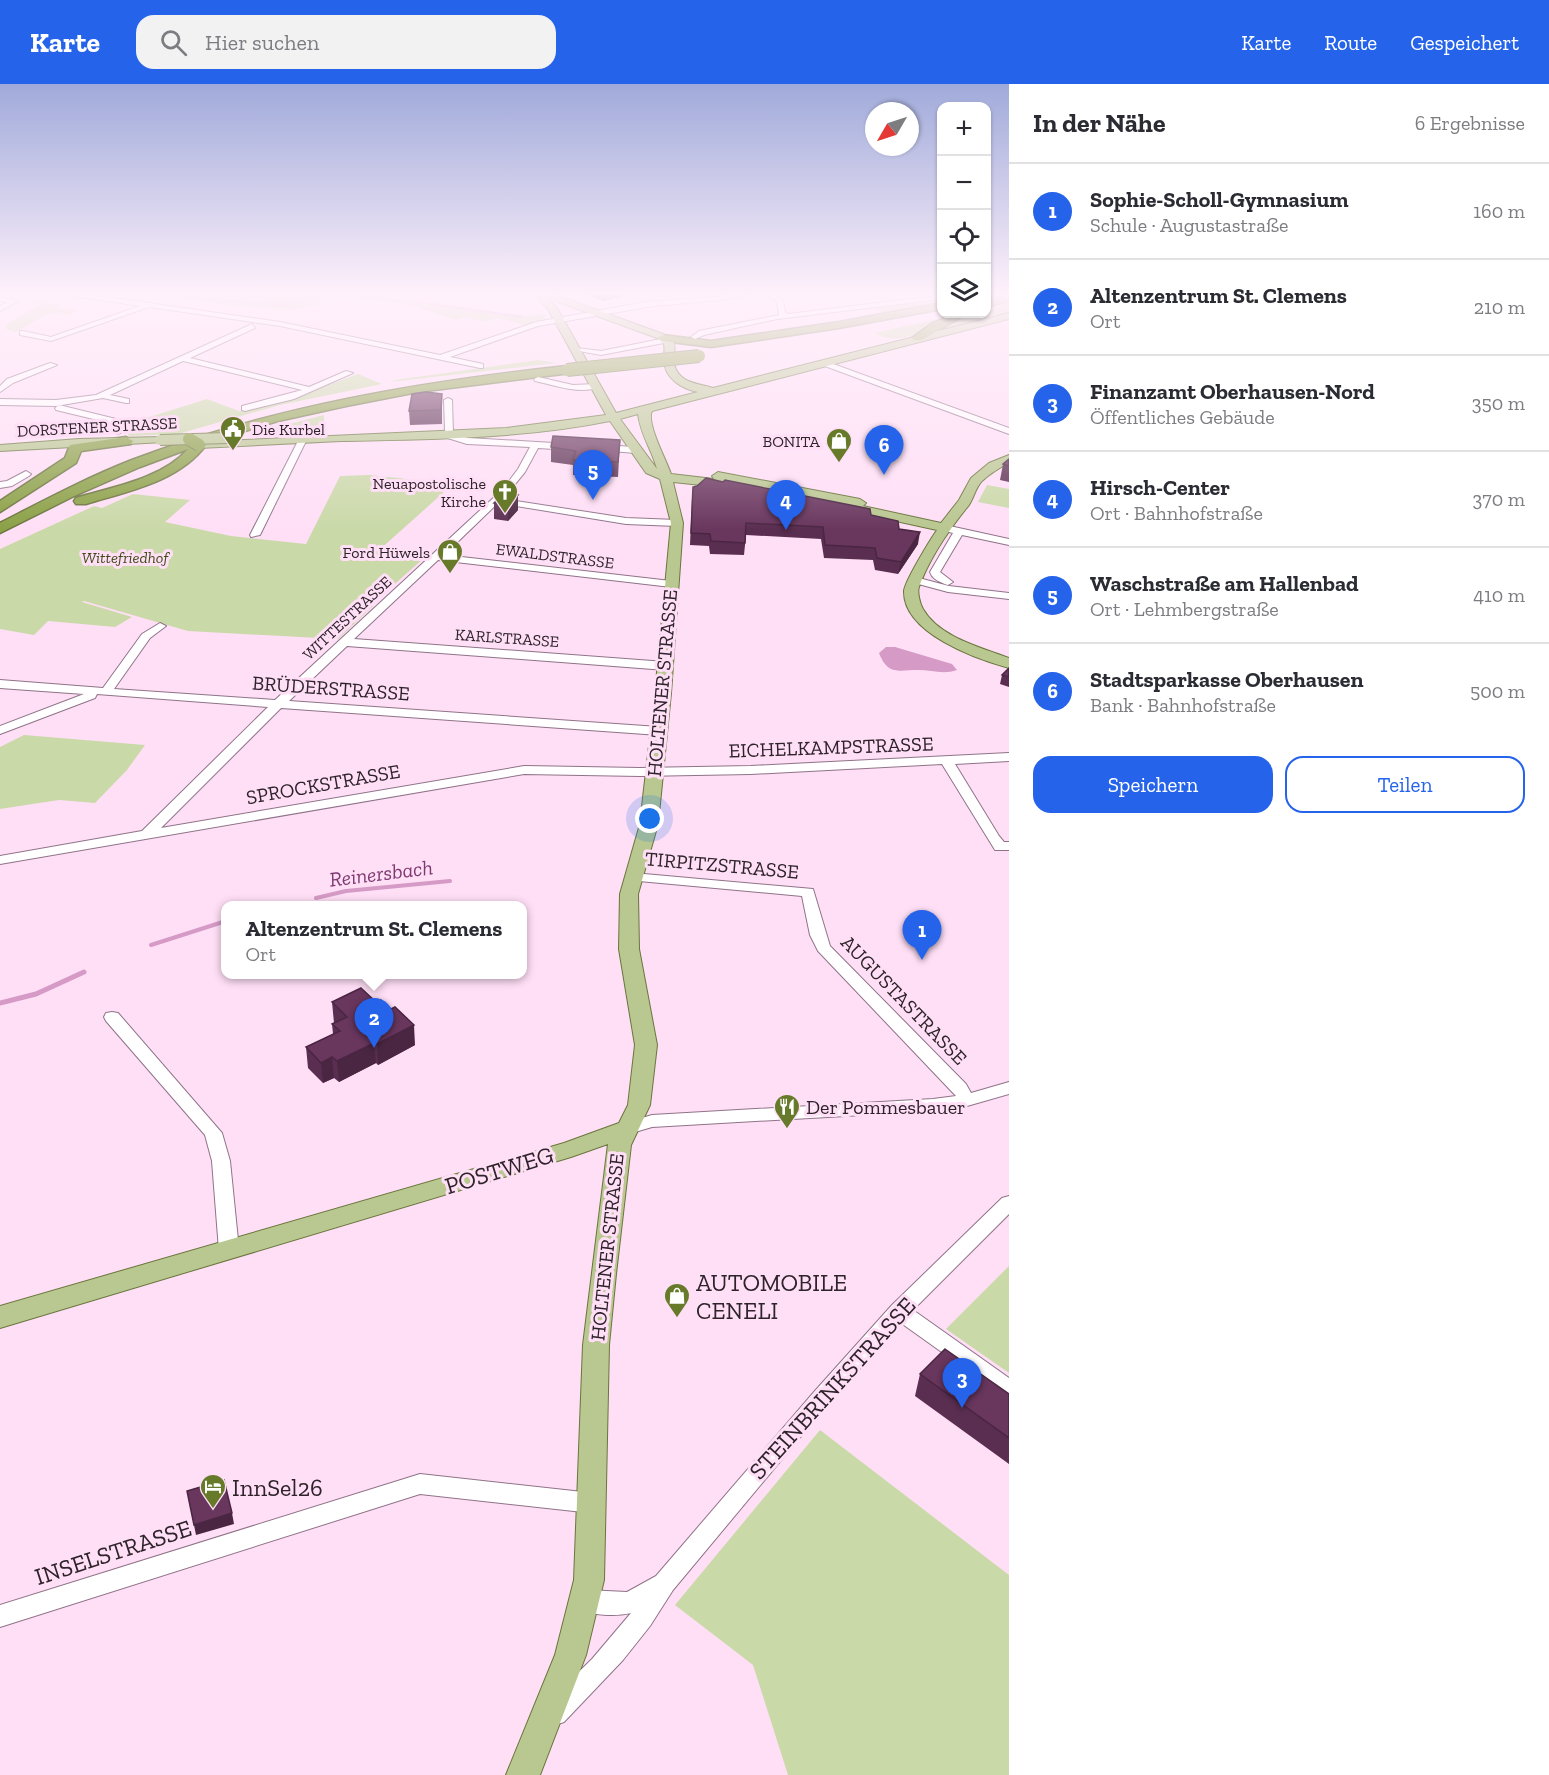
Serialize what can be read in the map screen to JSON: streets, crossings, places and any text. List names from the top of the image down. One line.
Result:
{"streets":{"main road":["DORSTENER STRASSE","HOLTENER STRASSE","POSTWEG"],"street":["EWALDSTRASSE","WITTESTRASSE","KARLSTRASSE","BRÜDERSTRASSE","EICHELKAMPSTRASSE","SPROCKSTRASSE","TIRPITZSTRASSE","AUGUSTASTRASSE","STEINBRINKSTRASSE","INSELSTRASSE"]},"crossings":[["DORSTENER STRASSE","HOLTENER STRASSE"],["EWALDSTRASSE","WITTESTRASSE"],["EWALDSTRASSE","HOLTENER STRASSE"],["WITTESTRASSE","KARLSTRASSE"],["WITTESTRASSE","BRÜDERSTRASSE"],["WITTESTRASSE","SPROCKSTRASSE"],["KARLSTRASSE","HOLTENER STRASSE"],["HOLTENER STRASSE","BRÜDERSTRASSE"],["HOLTENER STRASSE","EICHELKAMPSTRASSE"],["HOLTENER STRASSE","SPROCKSTRASSE"],["HOLTENER STRASSE","TIRPITZSTRASSE"],["HOLTENER STRASSE","POSTWEG"],["HOLTENER STRASSE","STEINBRINKSTRASSE"],["HOLTENER STRASSE","INSELSTRASSE"],["EICHELKAMPSTRASSE","SPROCKSTRASSE"],["TIRPITZSTRASSE","AUGUSTASTRASSE"],["AUGUSTASTRASSE","POSTWEG"]],"water":["Reinersbach"],"parks":["Wittefriedhof"],"places":{"public building":["Die Kurbel"],"shop":["BONITA","Ford Hüwels","AUTOMOBILE CENELI"],"church":["Neuapostolische Kirche"],"restaurant":["Der Pommesbauer"],"hotel":["InnSel26"]},"north":"bottom left","page":{"header":"Karte","search":"Hier suchen","nav":["Karte","Route","Gespeichert"],"heading":["In der Nähe","6 Ergebnisse"],"map_buttons":["+","−"],"list":[{"mark":"1","name":"Sophie-Scholl-Gymnasium","note":"Schule · Augustastraße","value":"160 m"},{"mark":"2","name":"Altenzentrum St. Clemens","note":"Ort","value":"210 m"},{"mark":"3","name":"Finanzamt Oberhausen-Nord","note":"Öffentliches Gebäude","value":"350 m"},{"mark":"4","name":"Hirsch-Center","note":"Ort · Bahnhofstraße","value":"370 m"},{"mark":"5","name":"Waschstraße am Hallenbad","note":"Ort · Lehmbergstraße","value":"410 m"},{"mark":"6","name":"Stadtsparkasse Oberhausen","note":"Bank · Bahnhofstraße","value":"500 m"}],"pins":["6","5","4","1","2","3"],"buttons":["Speichern","Teilen"],"popup":["Altenzentrum St. Clemens","Ort"]}}
